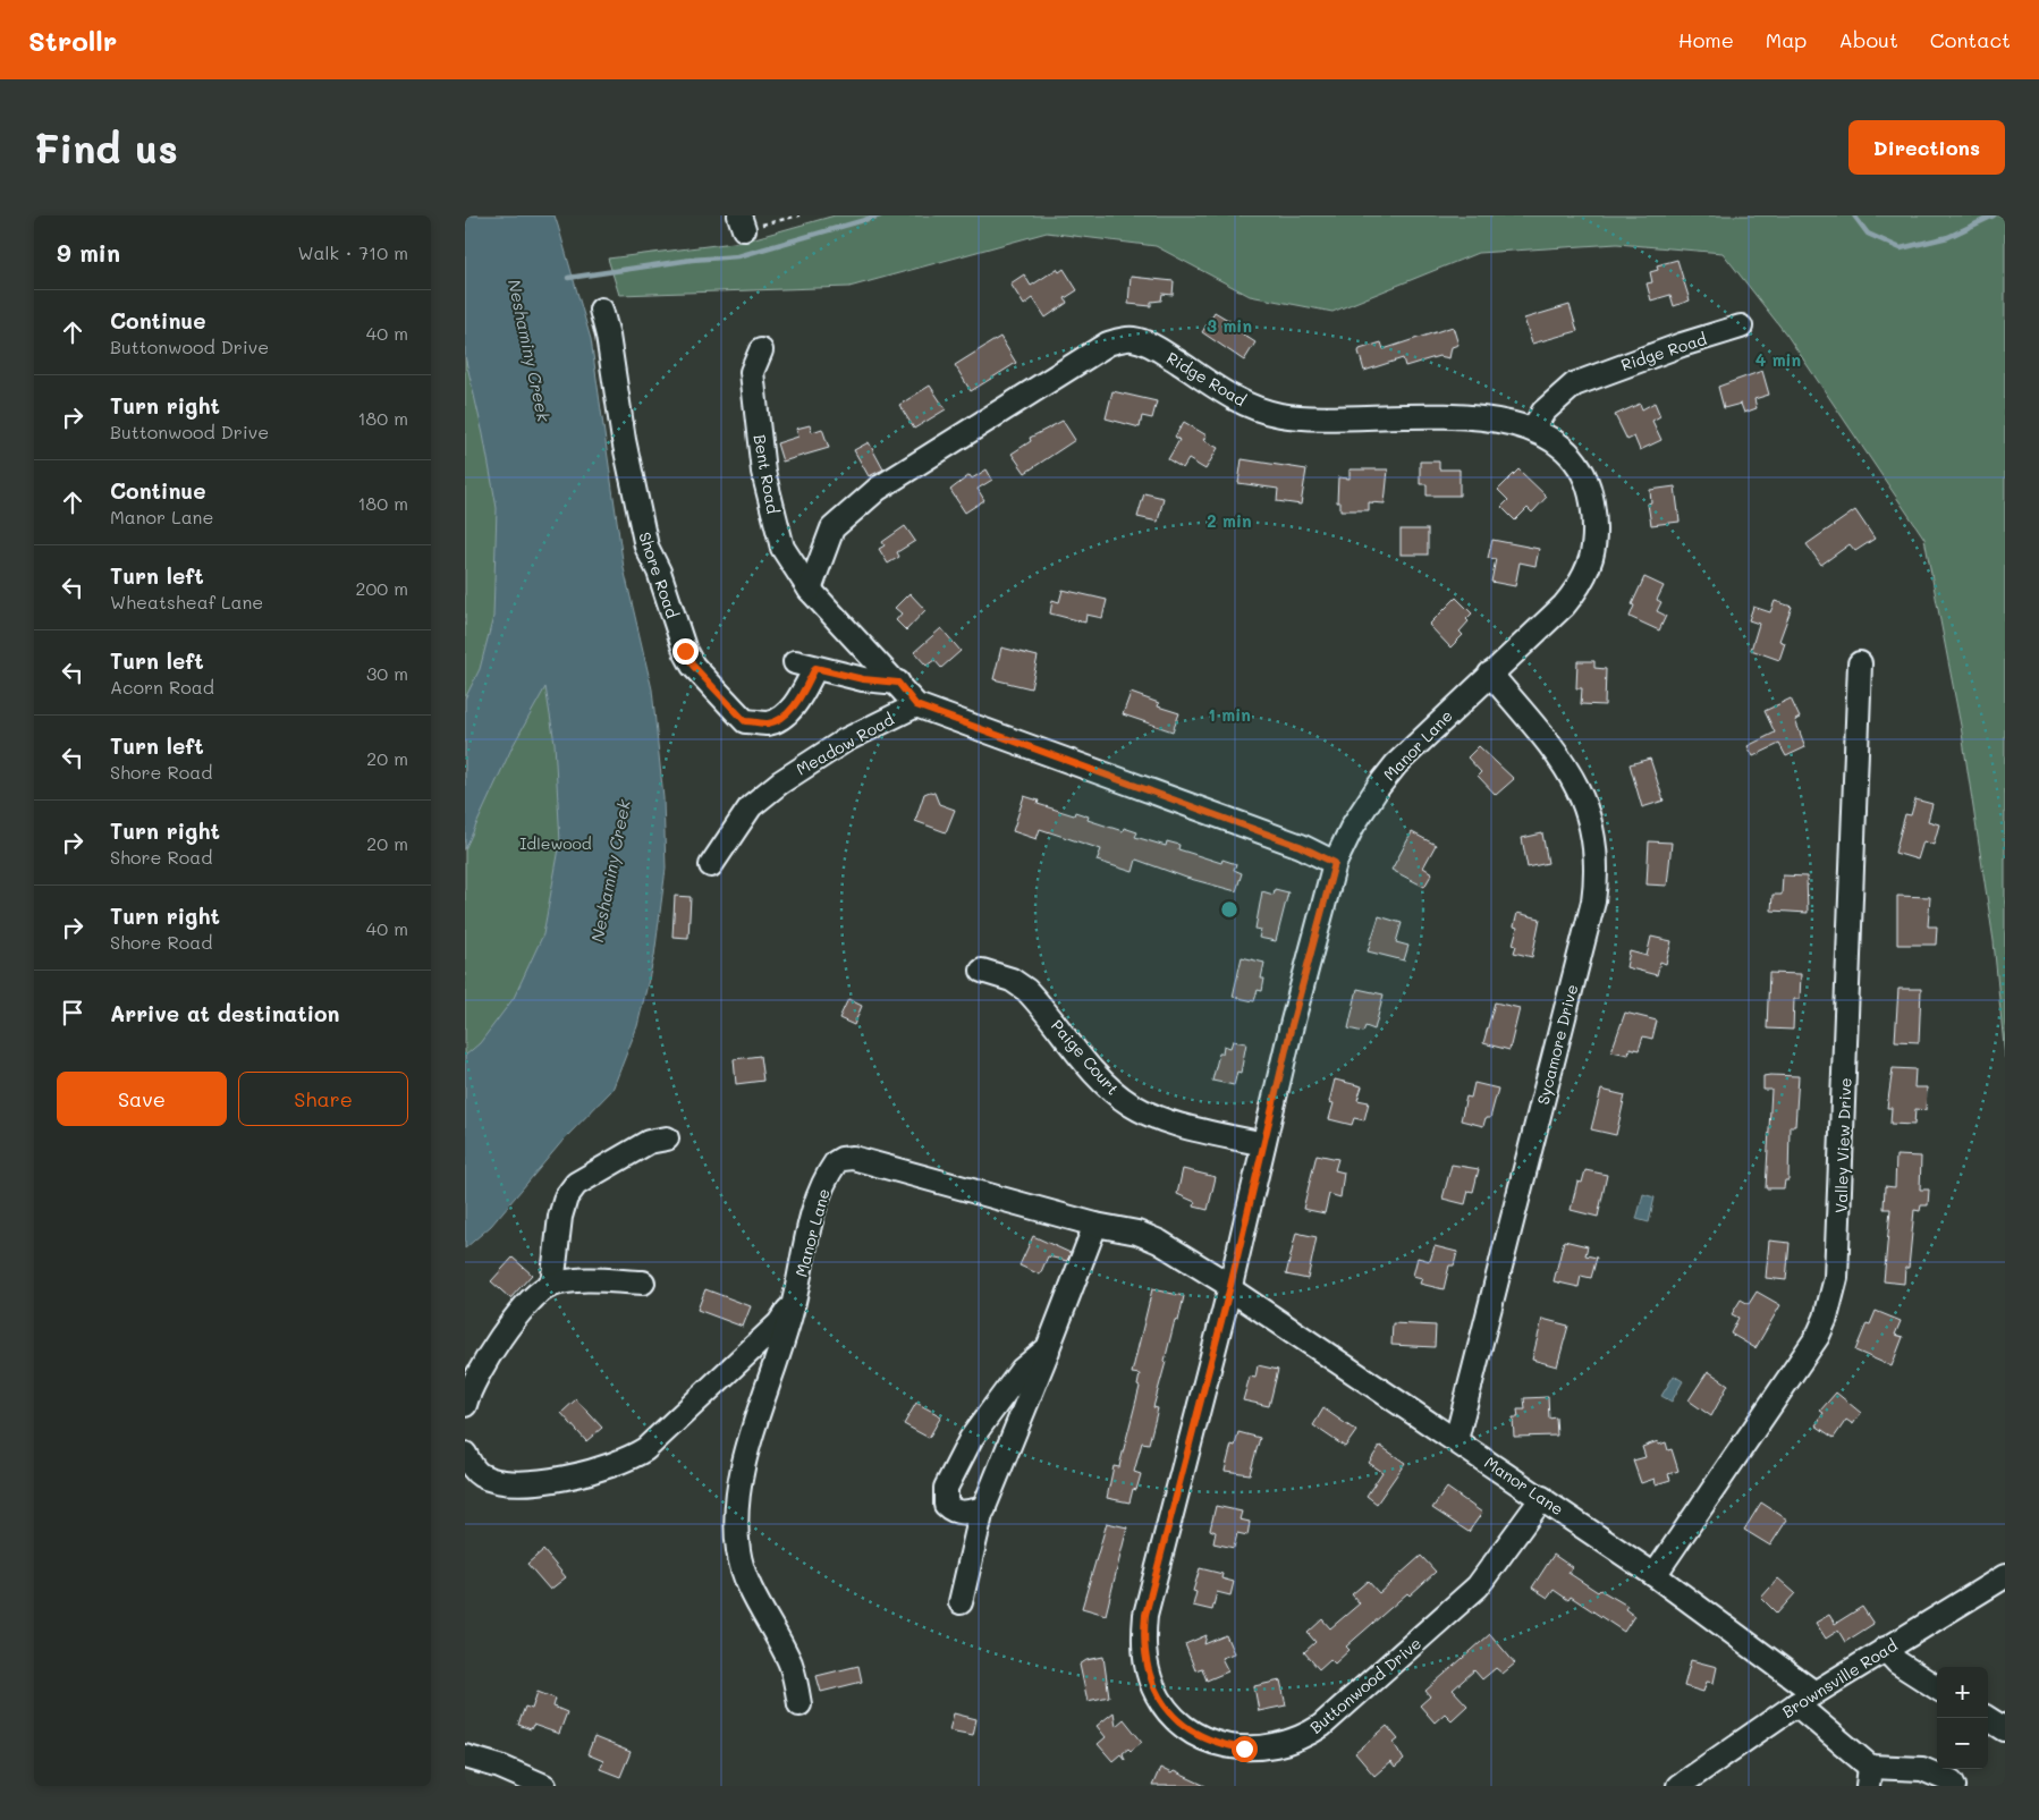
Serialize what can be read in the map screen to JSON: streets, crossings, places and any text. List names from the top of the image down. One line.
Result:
{"streets":{"street":["Ridge Road","Bent Road","Shore Road","Meadow Road","Manor Lane","Sycamore Drive","Paige Court","Valley View Drive","Brownsville Road","Buttonwood Drive"]},"crossings":[["Ridge Road","Bent Road"],["Ridge Road","Manor Lane"],["Bent Road","Shore Road"],["Bent Road","Meadow Road"],["Manor Lane","Sycamore Drive"],["Manor Lane","Paige Court"],["Manor Lane","Valley View Drive"],["Manor Lane","Brownsville Road"],["Manor Lane","Buttonwood Drive"]],"water":["Neshaminy Creek"],"parks":["Idlewood"],"page":{"header":"Strollr","nav":["Home","Map","About","Contact"],"buttons":["Directions",["Save","Share"]],"title":"Find us","heading":["9 min","Walk · 710 m"],"list":[["Continue","Buttonwood Drive","40 m"],["Turn right","Buttonwood Drive","180 m"],["Continue","Manor Lane","180 m"],["Turn left","Wheatsheaf Lane","200 m"],["Turn left","Acorn Road","30 m"],["Turn left","Shore Road","20 m"],["Turn right","Shore Road","20 m"],["Turn right","Shore Road","40 m"],"Arrive at destination"],"map_buttons":["+","−"]},"rings":["3 min","4 min","2 min","1 min"]}
